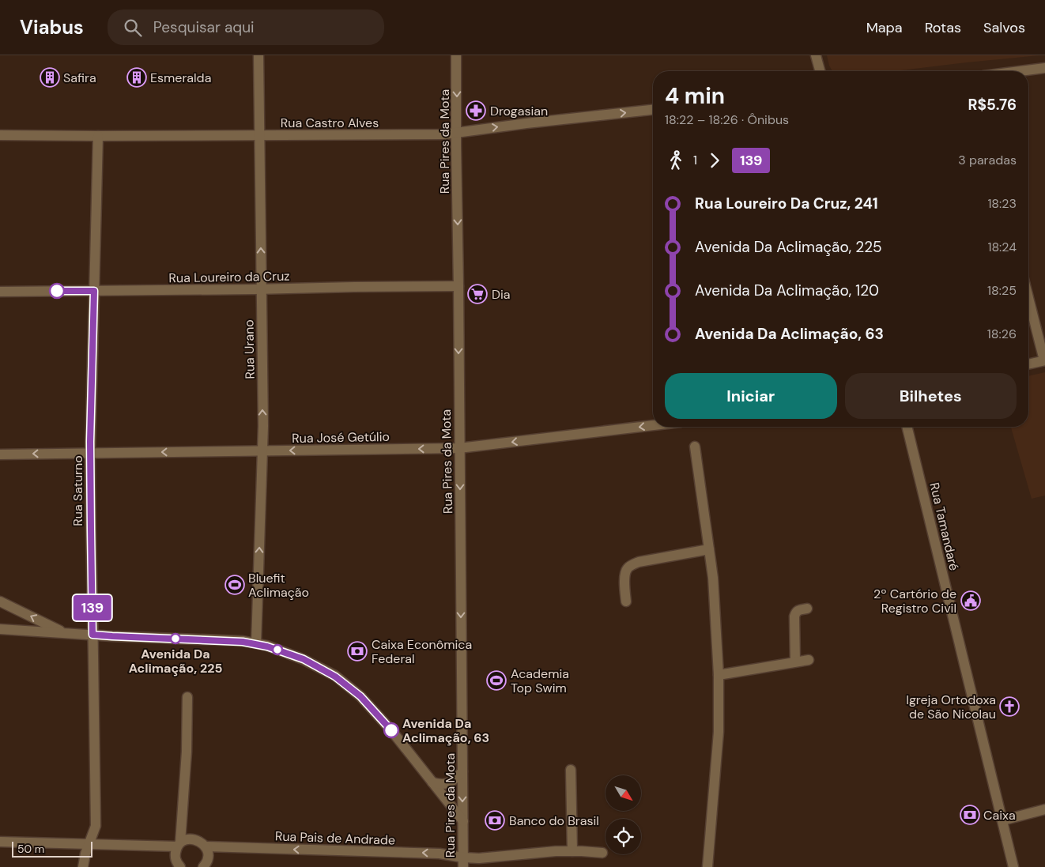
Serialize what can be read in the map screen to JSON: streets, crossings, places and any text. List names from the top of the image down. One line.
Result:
{"streets":{"street":["Rua Castro Alves","Rua Pires da Mota","Rua Loureiro da Cruz","Rua Urano","Rua José Getúlio","Rua Saturno","Rua Tamandaré","Rua Pais de Andrade"]},"crossings":[["Rua Castro Alves","Rua Pires da Mota"],["Rua Castro Alves","Rua Urano"],["Rua Castro Alves","Rua Saturno"],["Rua Pires da Mota","Rua Loureiro da Cruz"],["Rua Pires da Mota","Rua José Getúlio"],["Rua Pires da Mota","Rua Pais de Andrade"],["Rua Loureiro da Cruz","Rua Urano"],["Rua Loureiro da Cruz","Rua Saturno"],["Rua Urano","Rua José Getúlio"],["Rua José Getúlio","Rua Saturno"]],"one_way":["Rua Pires da Mota","Rua Urano","Rua José Getúlio","Rua Pais de Andrade"],"places":{"building":["Safira","Esmeralda"],"pharmacy":["Drogasian"],"supermarket":["Dia"],"sports":["Bluefit Aclimação","Academia Top Swim"],"public building":["2º Cartório de Registro Civil"],"other":["Avenida Da Aclimação, 225","Avenida Da Aclimação, 63"],"bank":["Caixa Econômica Federal","Caixa","Banco do Brasil"],"church":["Igreja Ortodoxa de São Nicolau"]},"lines":["bus line 139"],"scale_bar":"50 m","north":"bottom right","page":{"header":"Viabus","search":"Pesquisar aqui","nav":["Mapa","Rotas","Salvos"],"on_map":"139","heading":["4 min","18:22 – 18:26 · Ônibus","R$5.76"],"legs":["1","139","3 paradas"],"list":[{"name":"Rua Loureiro Da Cruz, 241","value":"18:23"},{"name":"Avenida Da Aclimação, 225","value":"18:24"},{"name":"Avenida Da Aclimação, 120","value":"18:25"},{"name":"Avenida Da Aclimação, 63","value":"18:26"}],"buttons":["Iniciar","Bilhetes"],"scale":"50 m"}}
